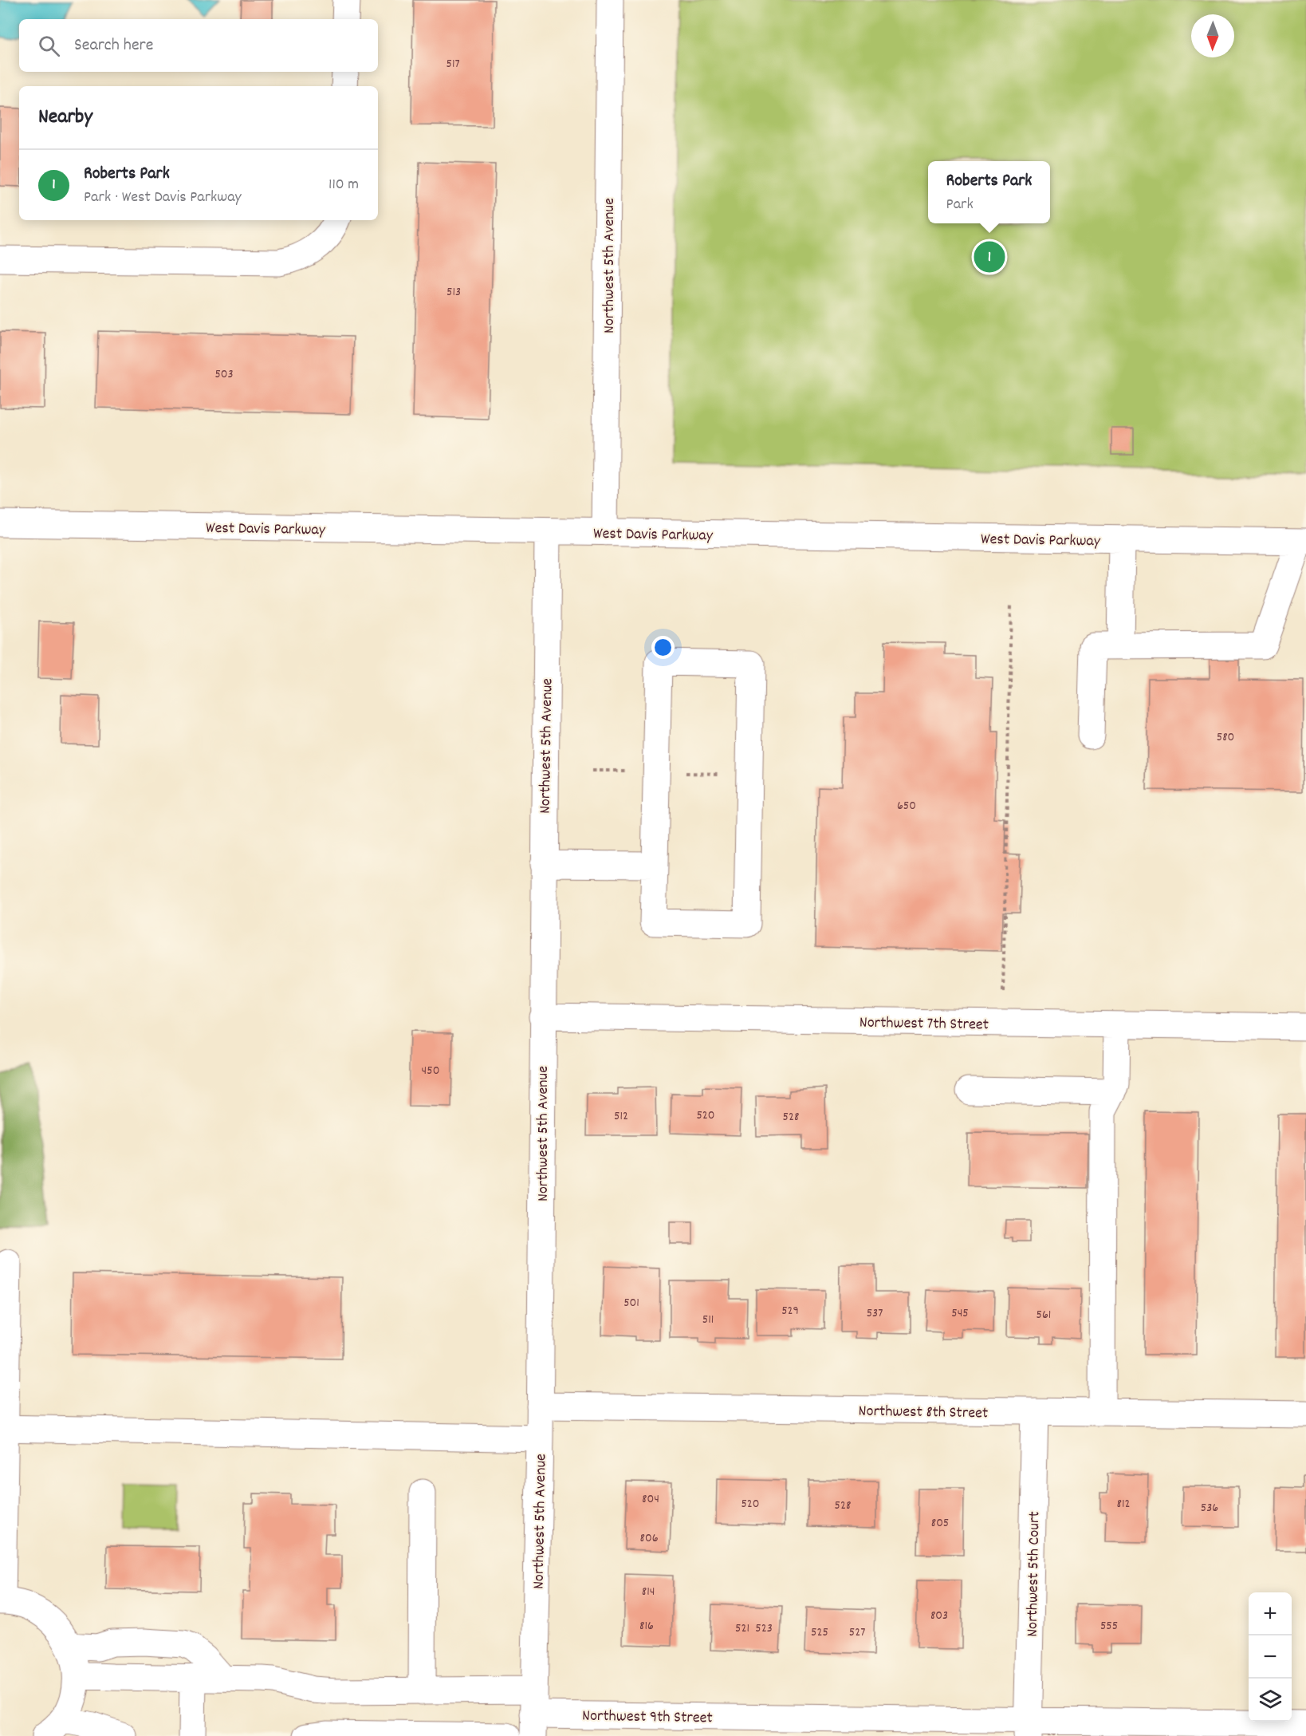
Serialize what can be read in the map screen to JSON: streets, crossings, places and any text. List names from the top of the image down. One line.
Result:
{"streets":{"street":["Northwest 5th Avenue","West Davis Parkway","Northwest 7th Street","Northwest 8th Street","Northwest 5th Court","Northwest 9th Street"]},"crossings":[["Northwest 5th Avenue","West Davis Parkway"],["Northwest 5th Avenue","Northwest 7th Street"],["Northwest 5th Avenue","Northwest 8th Street"],["Northwest 5th Avenue","Northwest 9th Street"],["Northwest 8th Street","Northwest 5th Court"],["Northwest 5th Court","Northwest 9th Street"]],"house_numbers":["517","513","503","580","650","450","520","512","528","501","529","537","545","561","511","804","520","812","528","536","805","806","814","803","816","555","521","523","525","527"],"north":"bottom","page":{"search":"Search here","heading":"Nearby","list":[{"mark":"1","name":"Roberts Park","note":"Park · West Davis Parkway","value":"110 m"}],"popup":["Roberts Park","Park"],"pins":"1","map_buttons":["+","−"]}}
